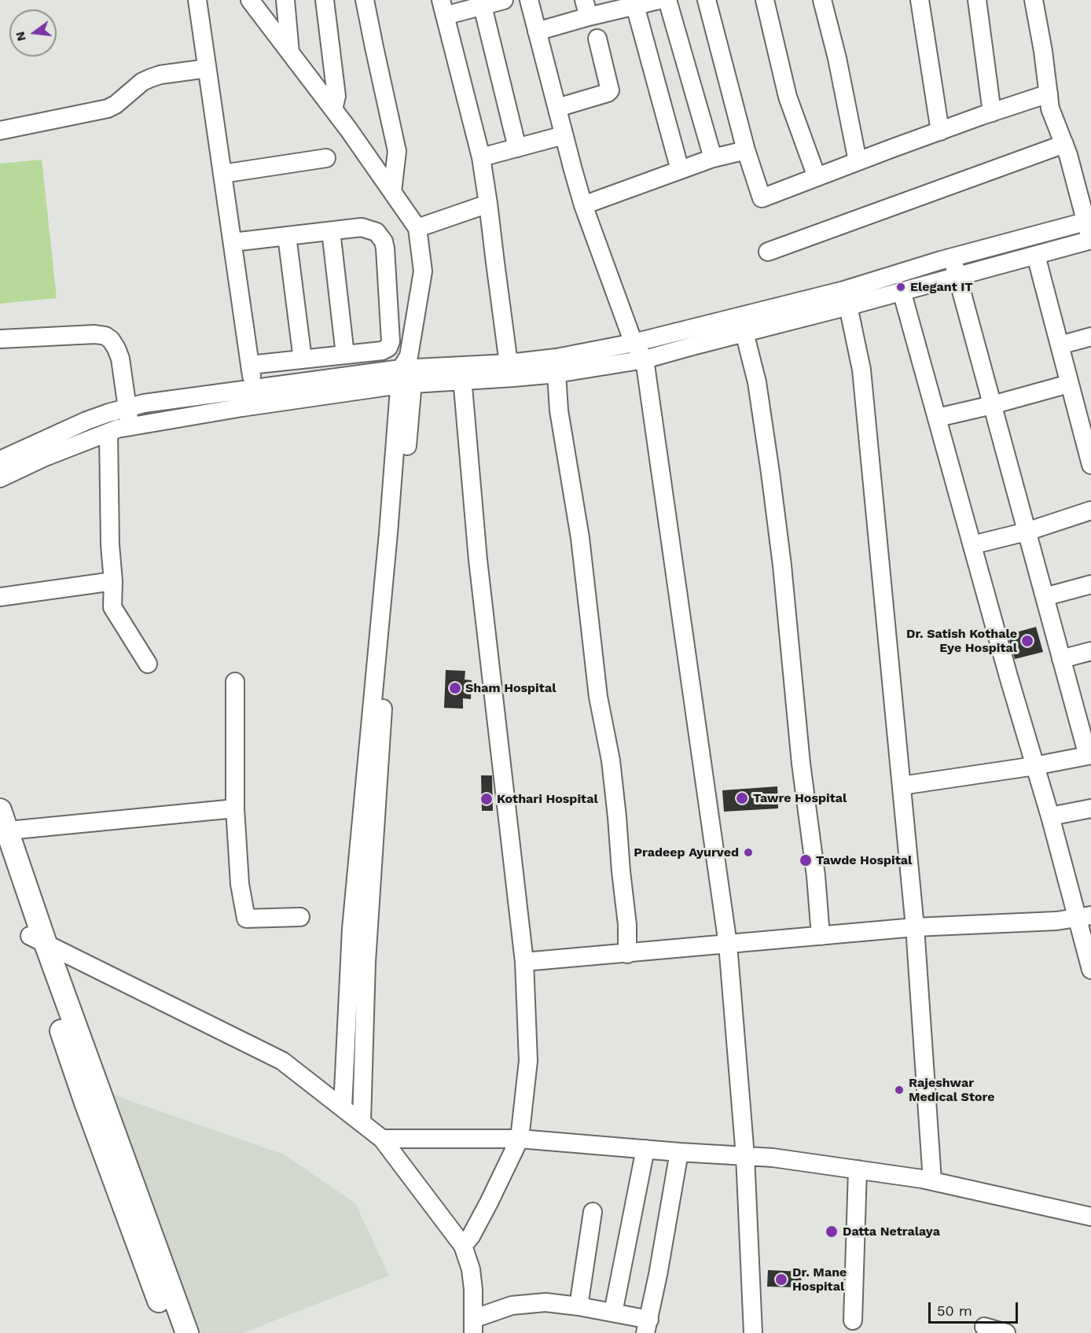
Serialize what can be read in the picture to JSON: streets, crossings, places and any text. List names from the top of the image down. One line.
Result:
{"places":["Elegant IT","Dr. Satish Kothale Eye Hospital","Sham Hospital","Tawre Hospital","Kothari Hospital","Pradeep Ayurved","Tawde Hospital","Rajeshwar Medical Store","Datta Netralaya","Dr. Mane Hospital"],"scale_bar":"50 m","north":"left"}
